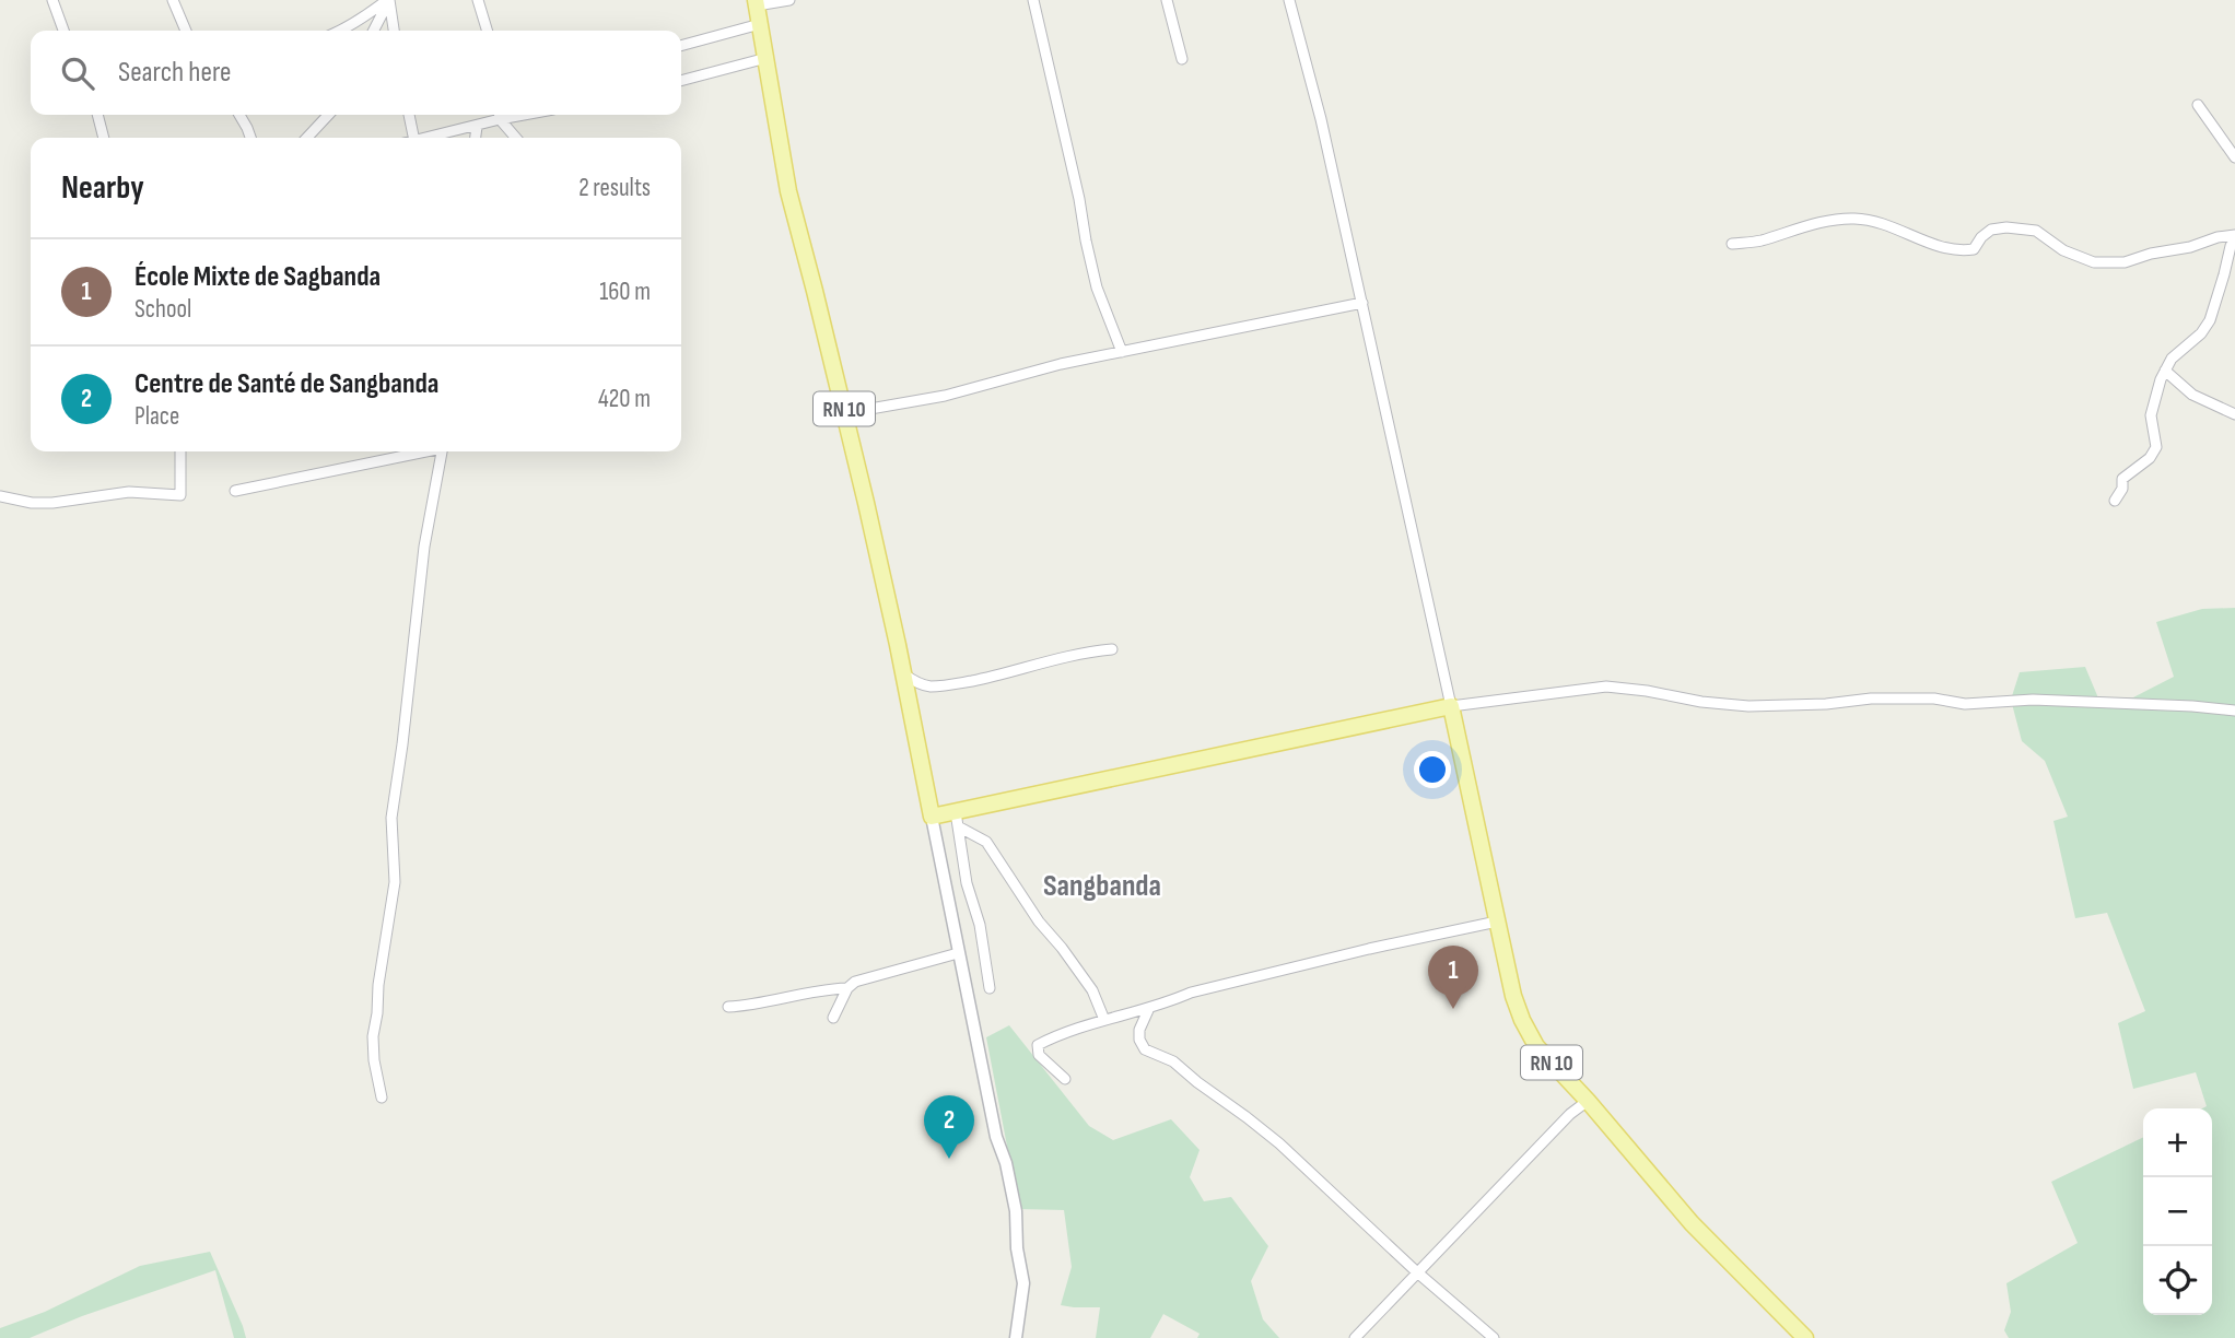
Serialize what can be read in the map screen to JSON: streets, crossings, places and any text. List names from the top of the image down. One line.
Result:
{"streets":{"main road":["RN 10"]},"districts":["Sangbanda"],"page":{"search":"Search here","heading":["Nearby","2 results"],"list":[{"mark":"1","name":"École Mixte de Sagbanda","note":"School","value":"160 m"},{"mark":"2","name":"Centre de Santé de Sangbanda","note":"Place","value":"420 m"}],"pins":["1","2"],"map_buttons":["+","−"]}}
